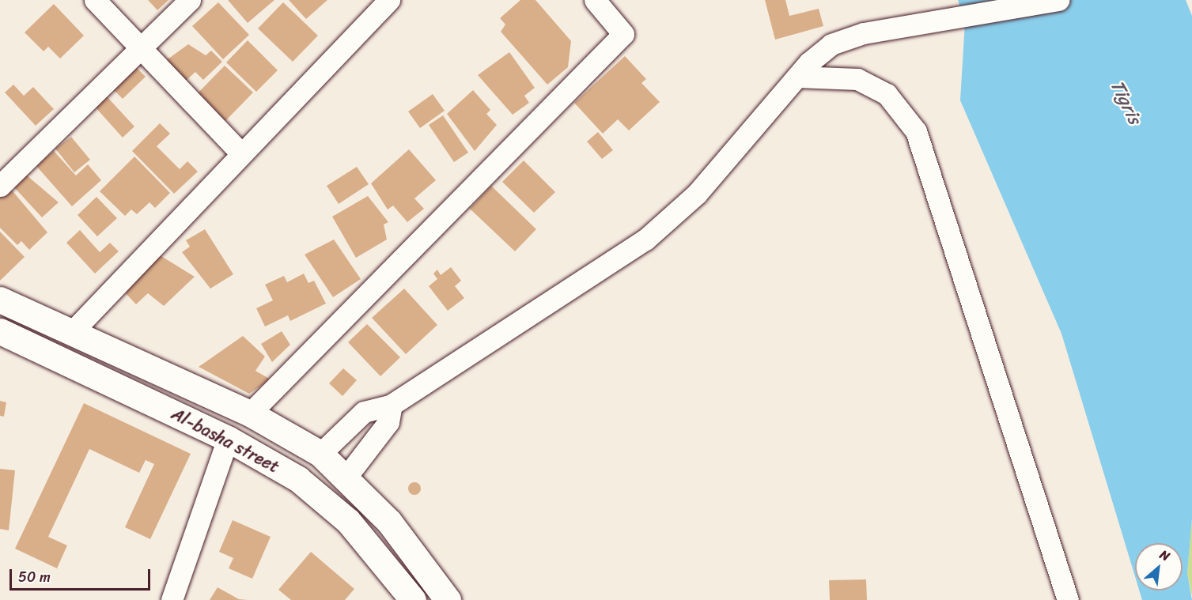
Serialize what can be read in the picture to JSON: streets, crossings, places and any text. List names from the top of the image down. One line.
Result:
{"streets":{"main road":["Al-basha street"]},"water":["Tigris"],"scale_bar":"50 m","north":"top right"}
